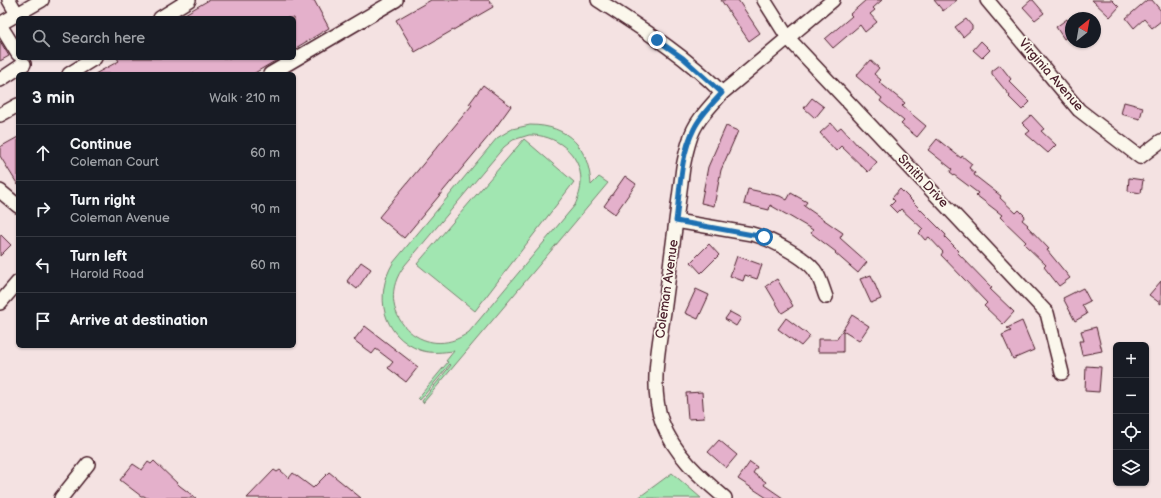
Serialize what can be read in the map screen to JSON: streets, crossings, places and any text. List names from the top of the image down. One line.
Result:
{"streets":{"street":["Virginia Avenue","Smith Drive","Coleman Avenue"]},"crossings":[["Smith Drive","Coleman Avenue"]],"north":"top right","page":{"search":"Search here","heading":["3 min","Walk · 210 m"],"list":[["Continue","Coleman Court","60 m"],["Turn right","Coleman Avenue","90 m"],["Turn left","Harold Road","60 m"],"Arrive at destination"],"map_buttons":["+","−"]}}
